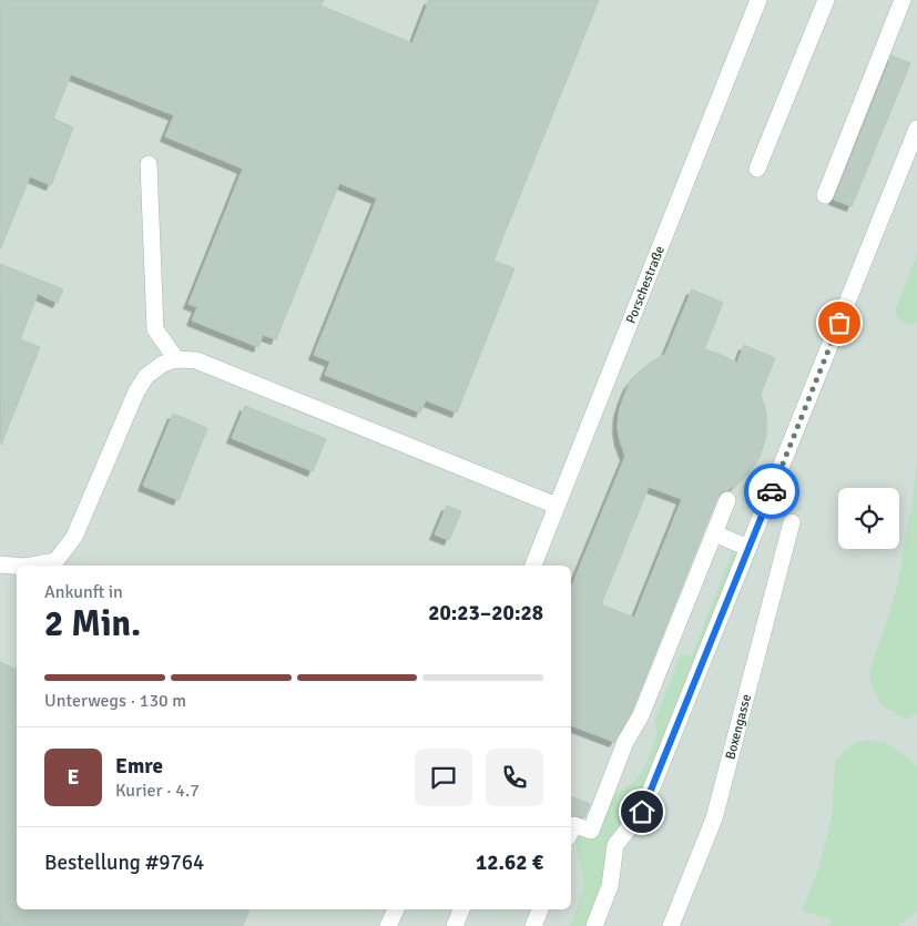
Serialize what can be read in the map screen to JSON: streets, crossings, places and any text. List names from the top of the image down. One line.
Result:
{"streets":{"lane":["Porschestraße","Boxengasse"]},"page":{"heading":["2 Min.","Ankunft in","20:23–20:28"],"panel":["Emre","Kurier · 4.7","Bestellung #9764","12.62 €"],"bar":"Unterwegs · 130 m","round":"E"}}
